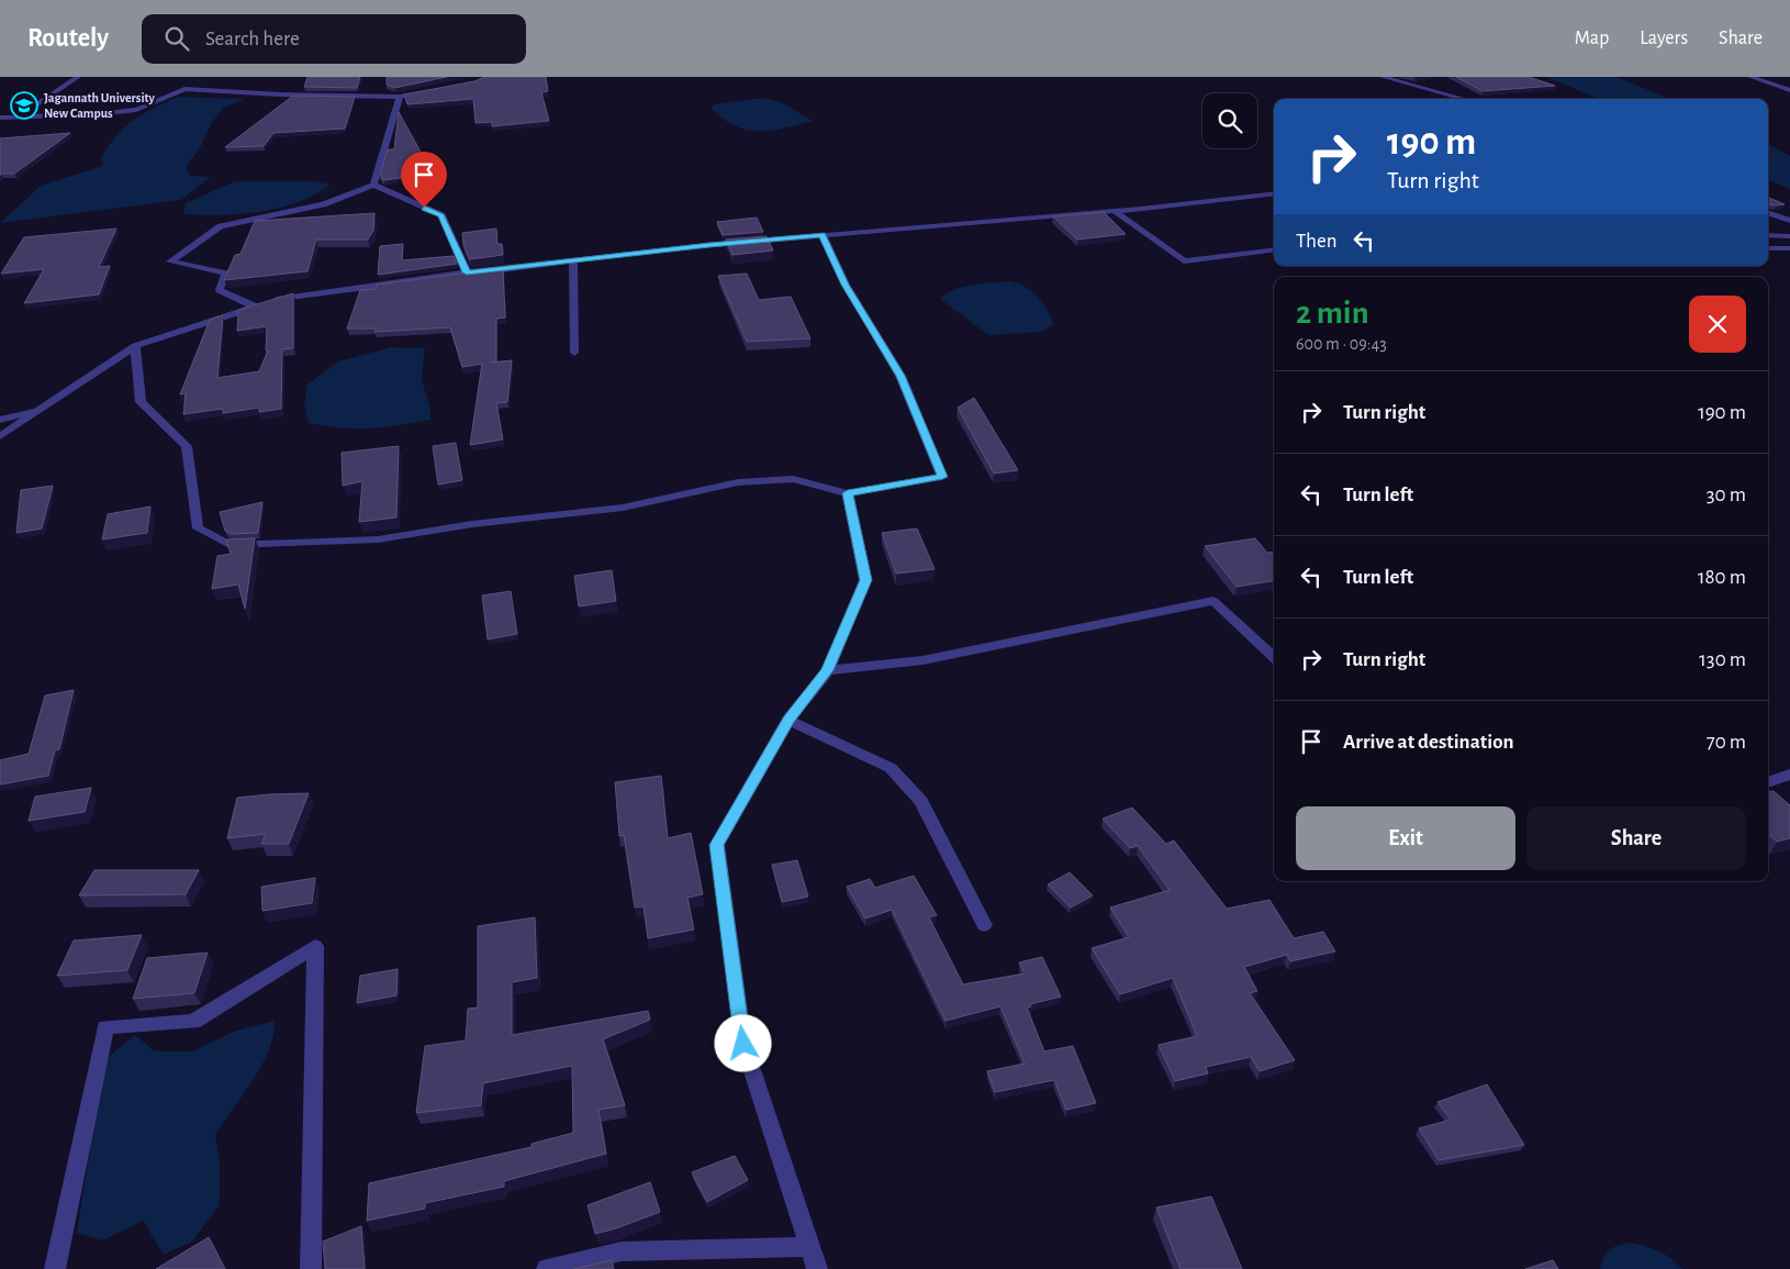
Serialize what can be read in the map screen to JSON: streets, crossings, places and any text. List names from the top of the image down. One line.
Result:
{"places":{"school or university":["Jagannath University New Campus"]},"page":{"header":"Routely","search":"Search here","nav":["Map","Layers","Share"],"turn":["190 m","Turn right"],"then":"Then","heading":["2 min","600 m · 09:43"],"list":[{"name":"Turn right","value":"190 m"},{"name":"Turn left","value":"30 m"},{"name":"Turn left","value":"180 m"},{"name":"Turn right","value":"130 m"},{"name":"Arrive at destination","value":"70 m"}],"buttons":["Exit","Share"]}}
